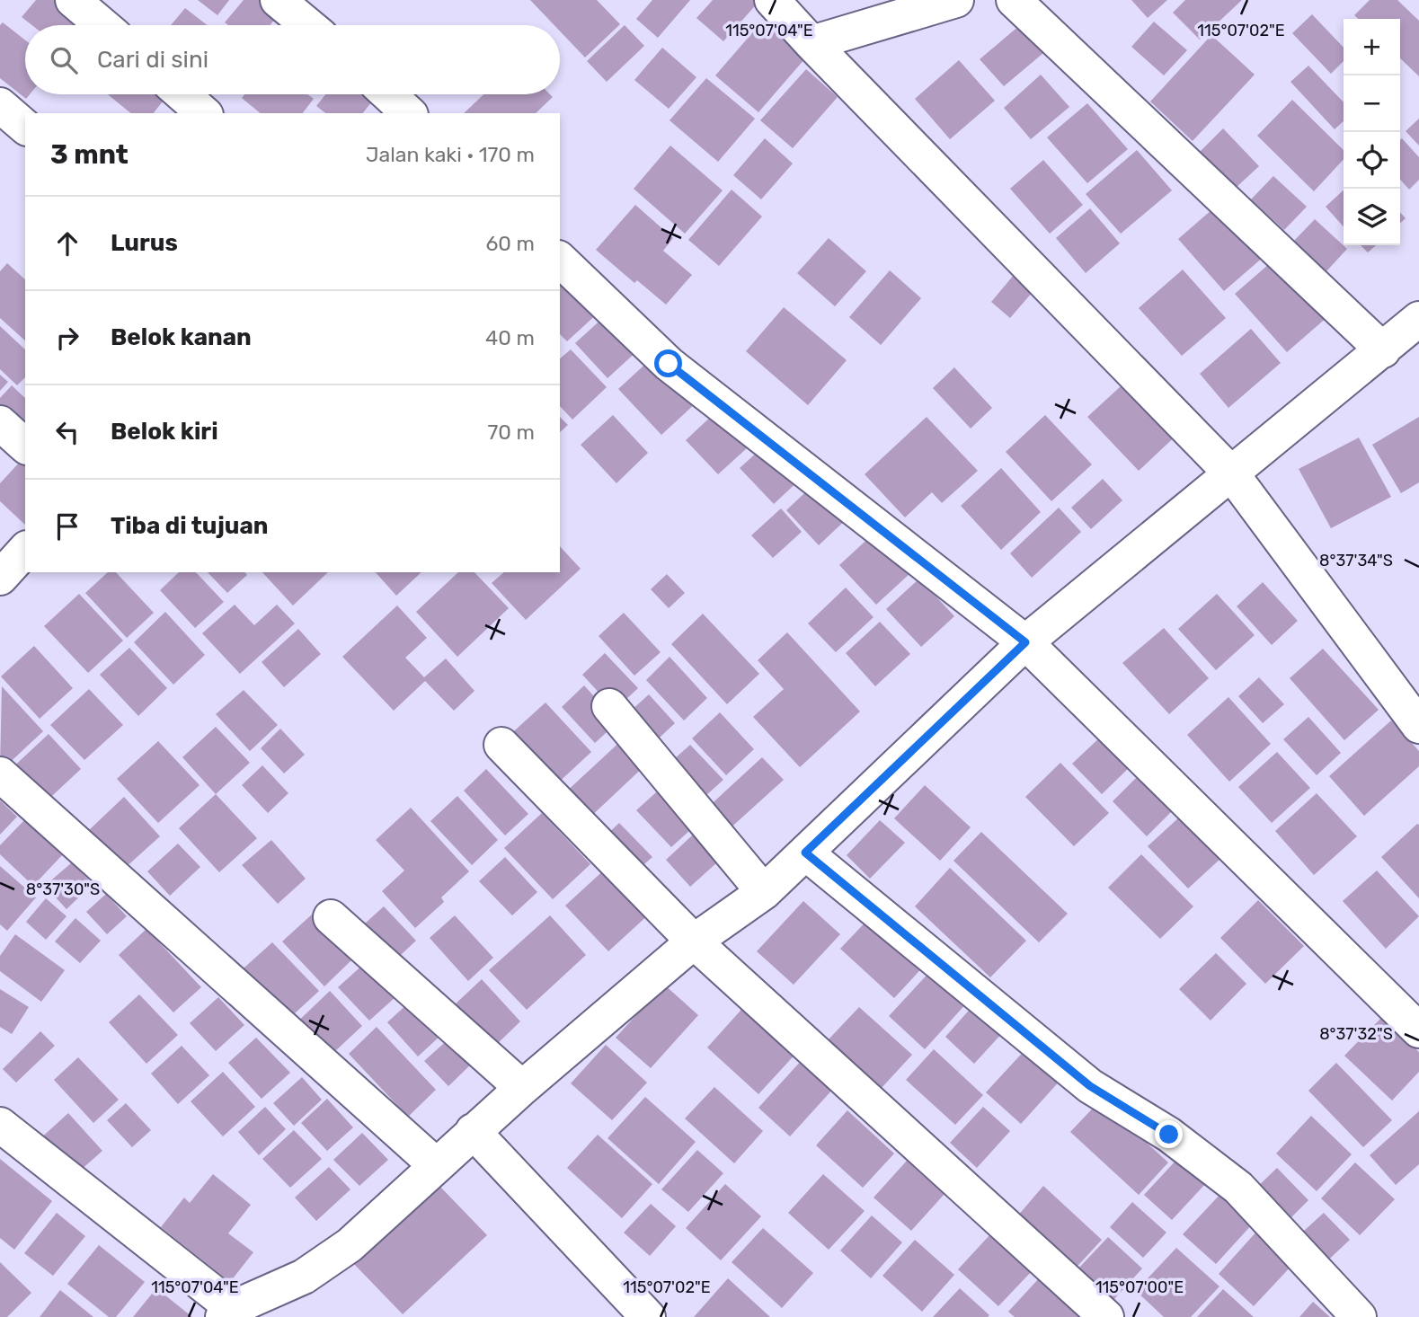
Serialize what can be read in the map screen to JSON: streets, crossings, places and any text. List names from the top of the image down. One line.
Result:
{"page":{"map_buttons":["+","−"],"search":"Cari di sini","heading":["3 mnt","Jalan kaki · 170 m"],"list":[["Lurus","60 m"],["Belok kanan","40 m"],["Belok kiri","70 m"],"Tiba di tujuan"]},"coordinates":["115°07'04\"E","115°07'02\"E","8°37'34\"S","8°37'30\"S","8°37'32\"S","115°07'00\"E"]}
